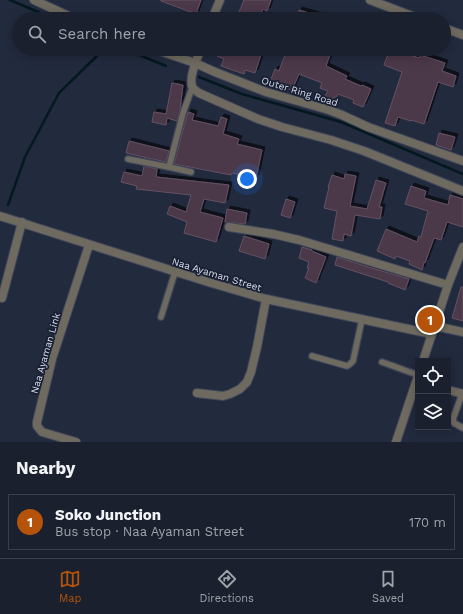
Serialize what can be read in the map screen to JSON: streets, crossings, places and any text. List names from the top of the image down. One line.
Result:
{"streets":{"street":["Outer Ring Road","Naa Ayaman Street","Naa Ayaman Link"]},"crossings":[["Naa Ayaman Street","Naa Ayaman Link"]],"page":{"search":"Search here","pins":"1","heading":"Nearby","list":[{"mark":"1","name":"Soko Junction","note":"Bus stop · Naa Ayaman Street","value":"170 m"}],"nav":["Map","Directions","Saved"]}}
